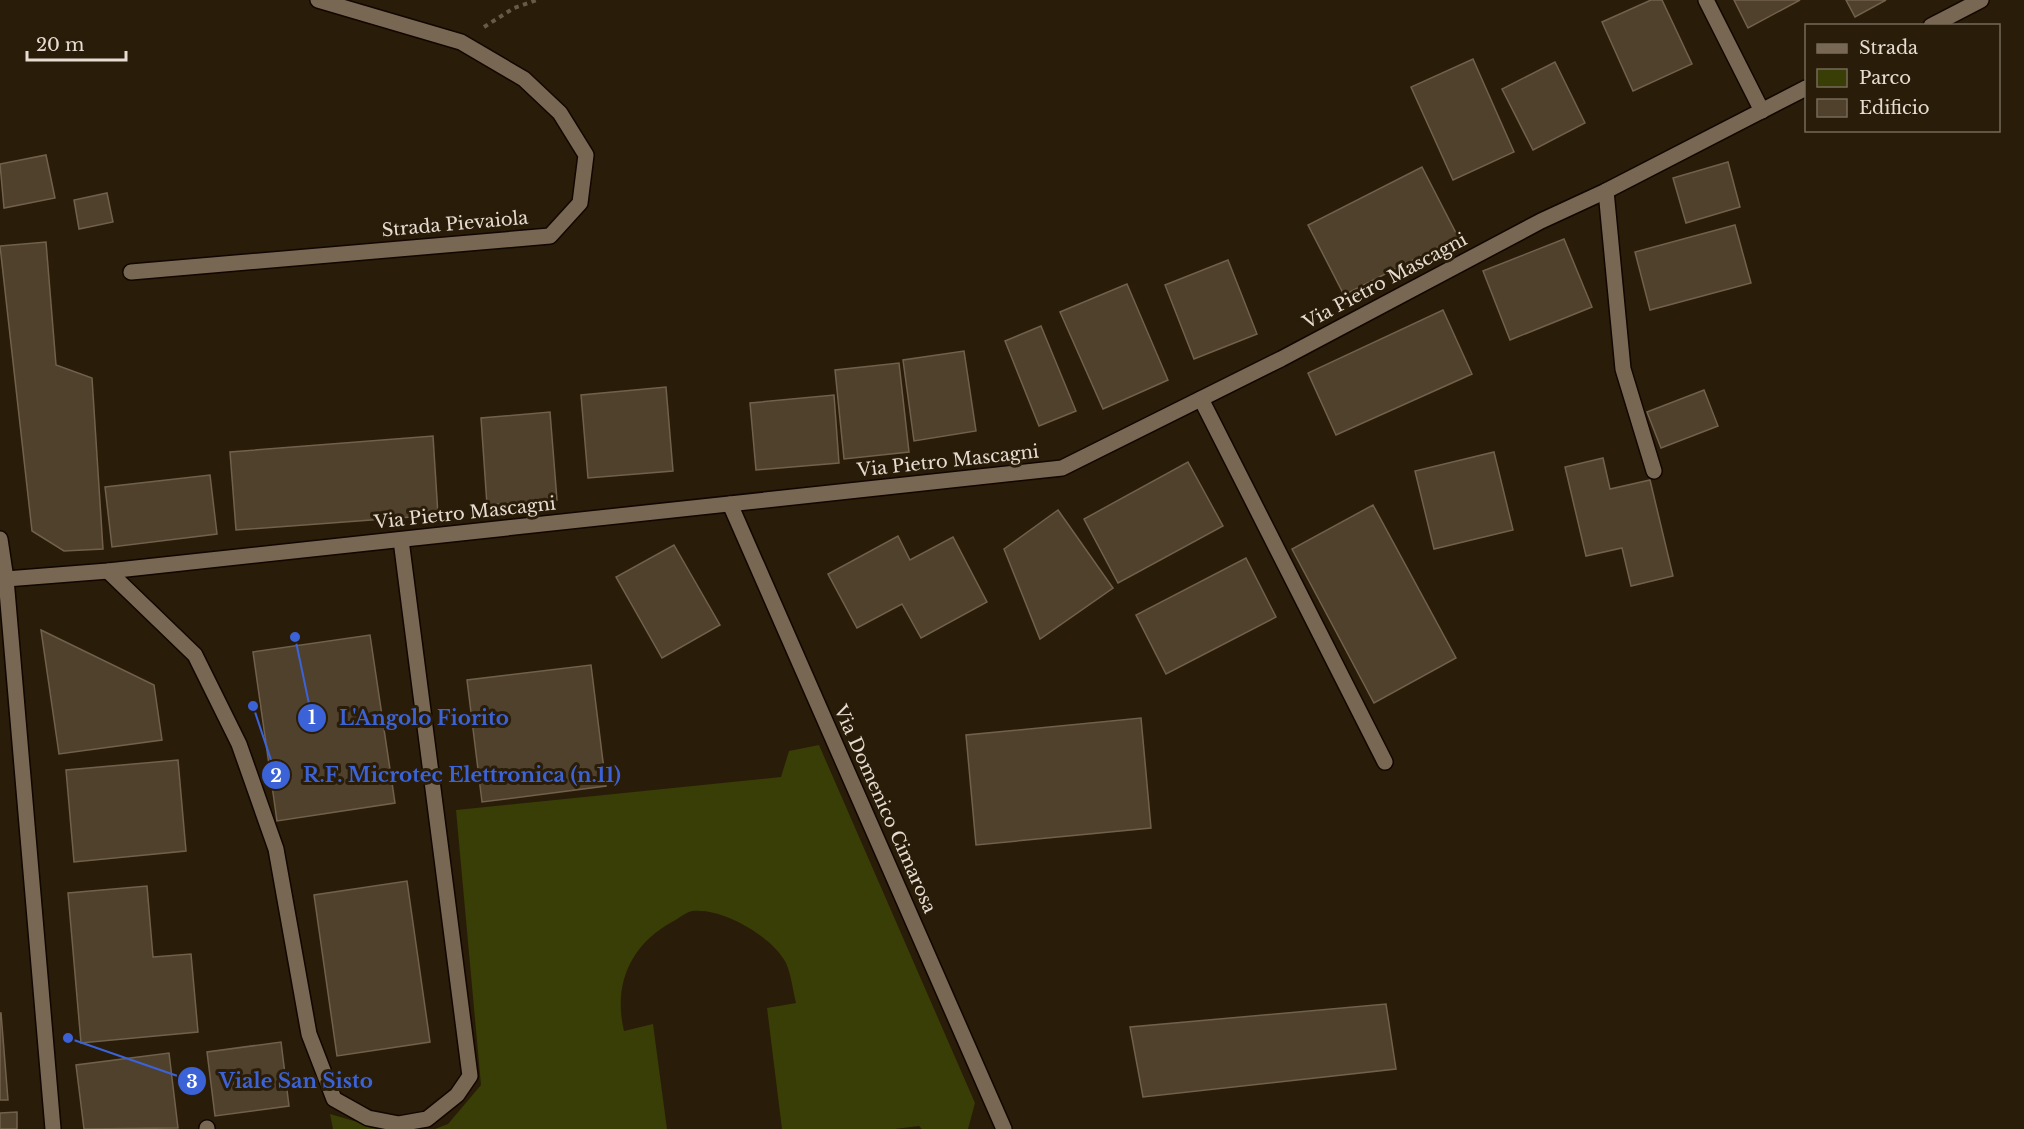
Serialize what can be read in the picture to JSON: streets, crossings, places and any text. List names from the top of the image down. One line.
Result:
{"streets":{"street":["Strada Pievaiola","Via Pietro Mascagni","Via Domenico Cimarosa"]},"crossings":[["Via Pietro Mascagni","Via Domenico Cimarosa"]],"places":["L'Angolo Fiorito","R.F. Microtec Elettronica (n.11)","Viale San Sisto"],"legend":["Strada","Parco","Edificio"],"scale_bar":"20 m"}
